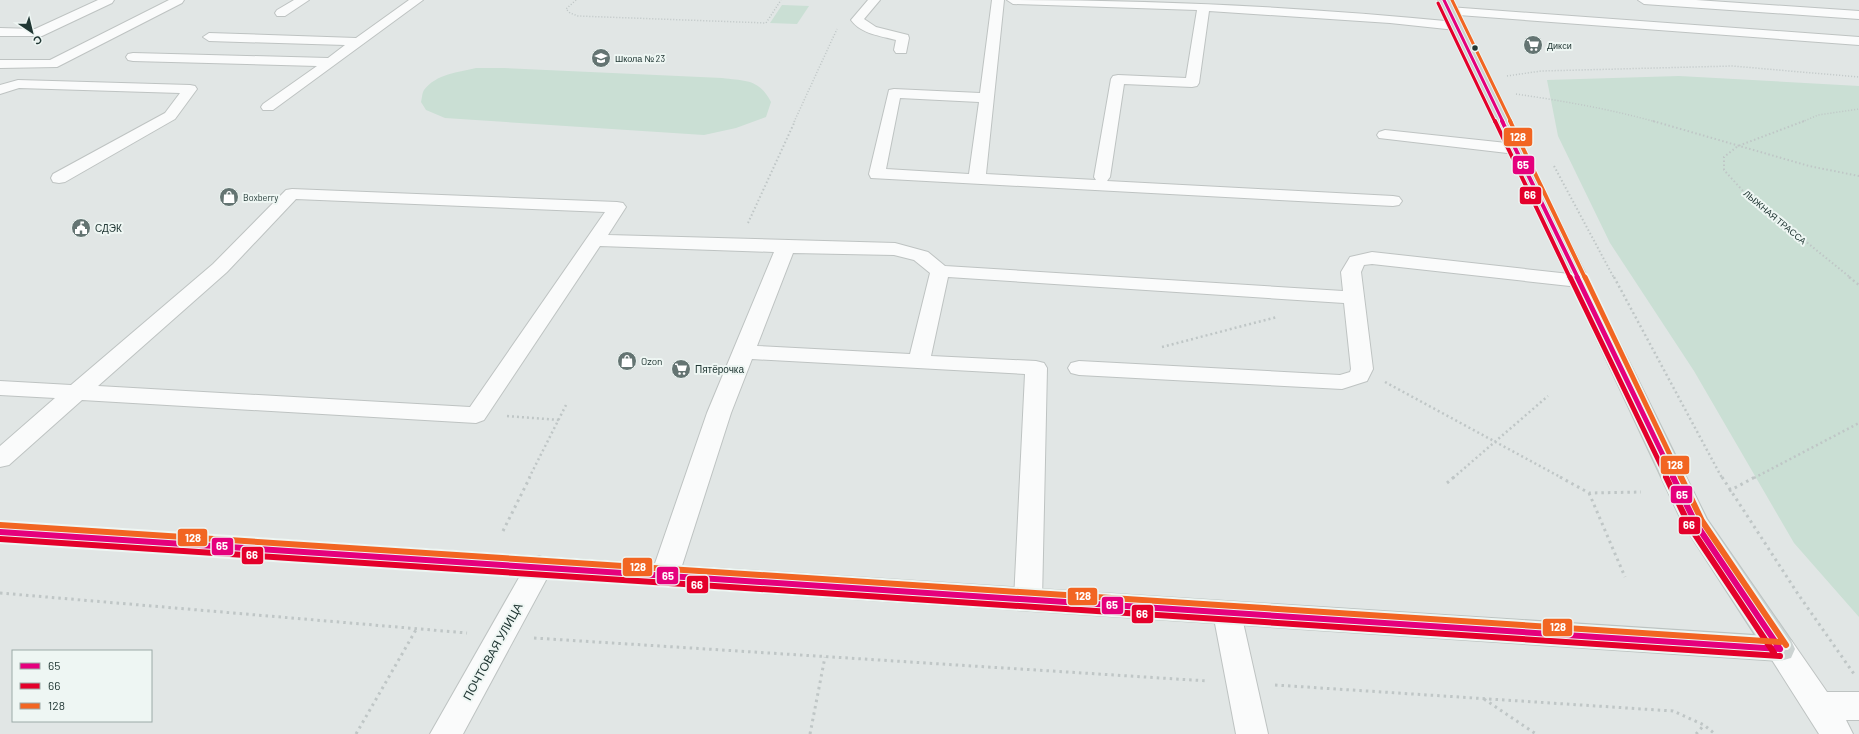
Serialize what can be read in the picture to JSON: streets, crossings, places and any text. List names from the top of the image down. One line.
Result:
{"streets":{"street":["ПОЧТОВАЯ УЛИЦА"],"path":["ЛЫЖНАЯ ТРАССА"]},"places":{"supermarket":["Дикси","Пятёрочка"],"school or university":["Школа № 23"],"shop":["Boxberry","Ozon"],"public building":["СДЭК"]},"lines":["transit line 65","transit line 128","transit line 66"],"legend":["65","66","128"],"north":"bottom right"}
